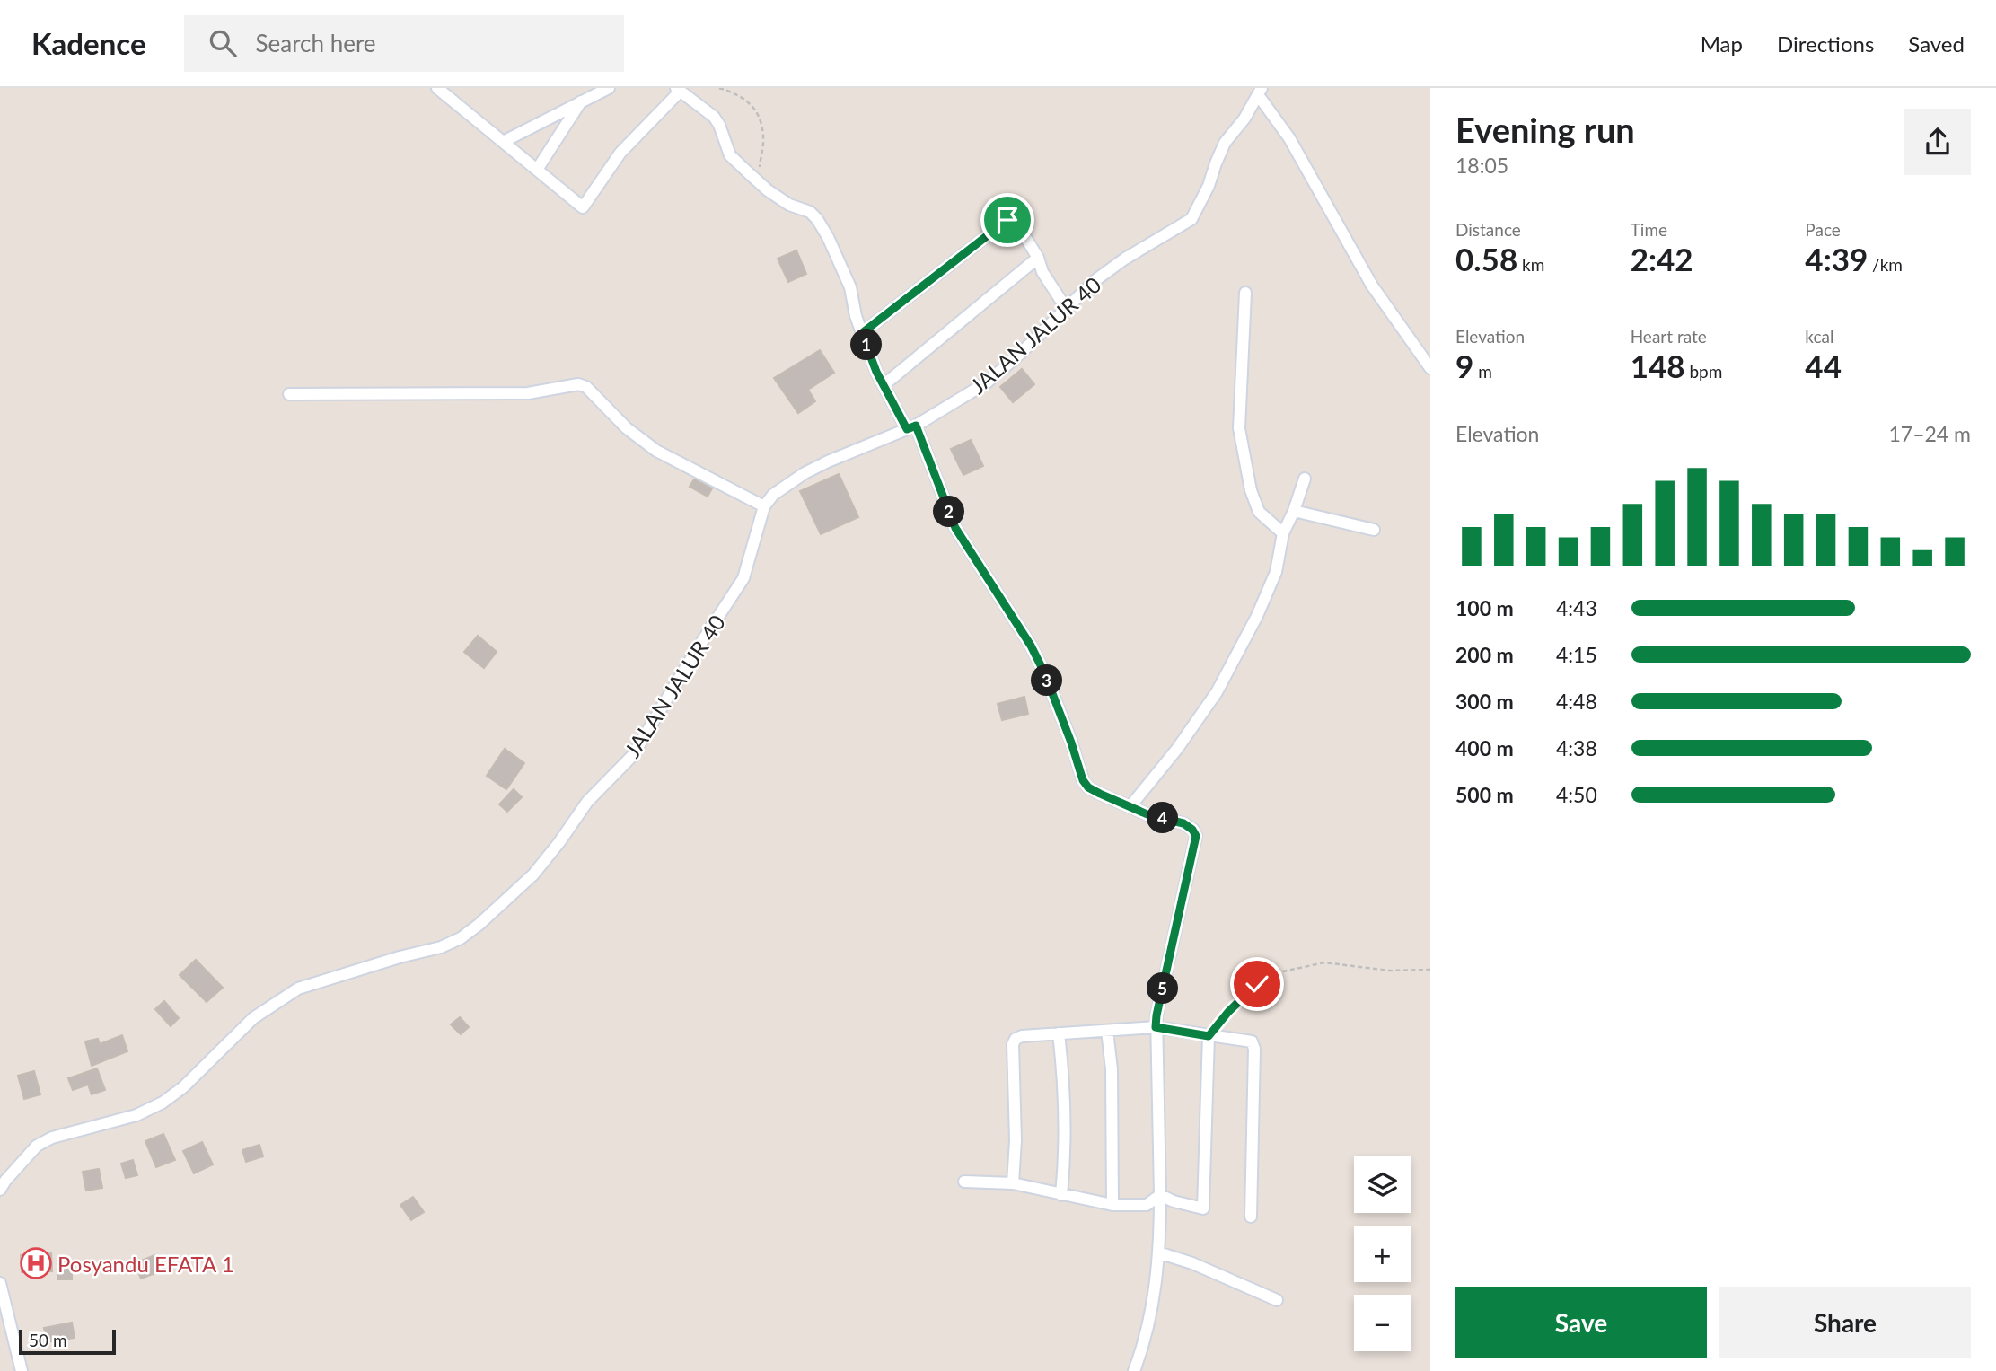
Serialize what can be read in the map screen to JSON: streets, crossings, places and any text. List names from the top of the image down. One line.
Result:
{"streets":{"street":["JALAN JALUR 40"]},"places":{"hospital":["Posyandu EFATA 1"]},"scale_bar":"50 m","page":{"header":"Kadence","search":"Search here","nav":["Map","Directions","Saved"],"heading":["Evening run","18:05"],"stats":[["Distance","0.58 km"],["Time","2:42"],["Pace","4:39 /km"],["Elevation","9 m"],["Heart rate","148 bpm"],["kcal","44"]],"pins":["1","2","3","4","5"],"chart":["Elevation","17–24 m"],"list":[{"name":"100 m","note":"4:43"},{"name":"200 m","note":"4:15"},{"name":"300 m","note":"4:48"},{"name":"400 m","note":"4:38"},{"name":"500 m","note":"4:50"}],"map_buttons":["+","−"],"buttons":["Save","Share"],"scale":"50 m"}}
